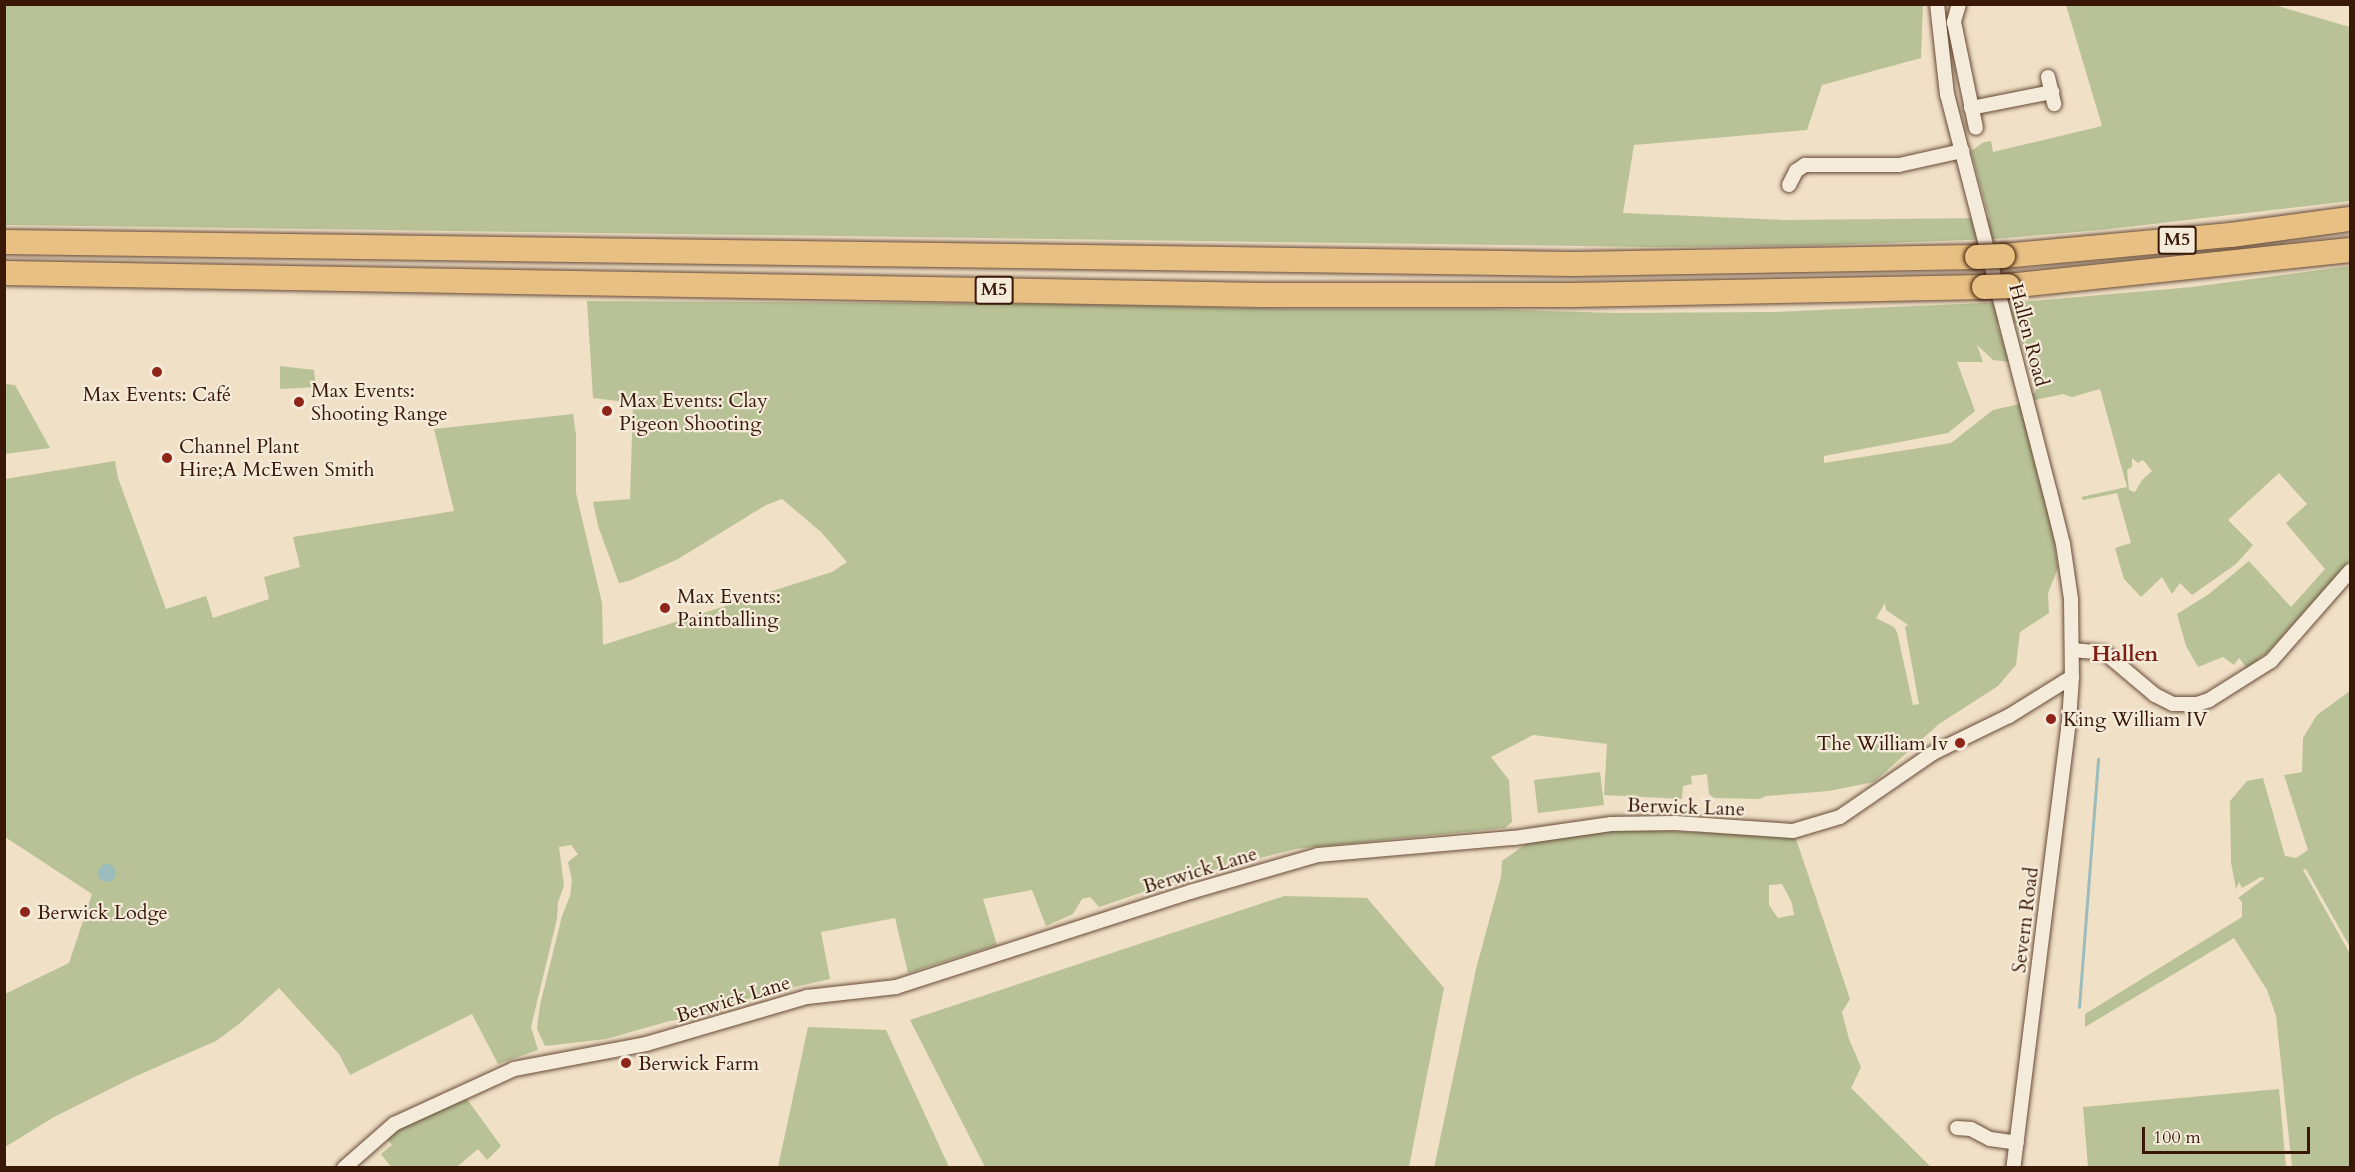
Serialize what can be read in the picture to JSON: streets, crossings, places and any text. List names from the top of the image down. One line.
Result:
{"streets":{"highway":["M5"],"street":["Hallen Road","Berwick Lane","Severn Road"]},"crossings":[["Hallen Road","Berwick Lane"],["Hallen Road","Severn Road"],["Berwick Lane","Severn Road"]],"districts":["Hallen"],"places":["Max Events: Café","Max Events: Shooting Range","Max Events: Clay Pigeon Shooting","Channel Plant Hire;A McEwen Smith","Max Events: Paintballing","King William IV","The William Iv","Berwick Lodge","Berwick Farm"],"scale_bar":"100 m"}
